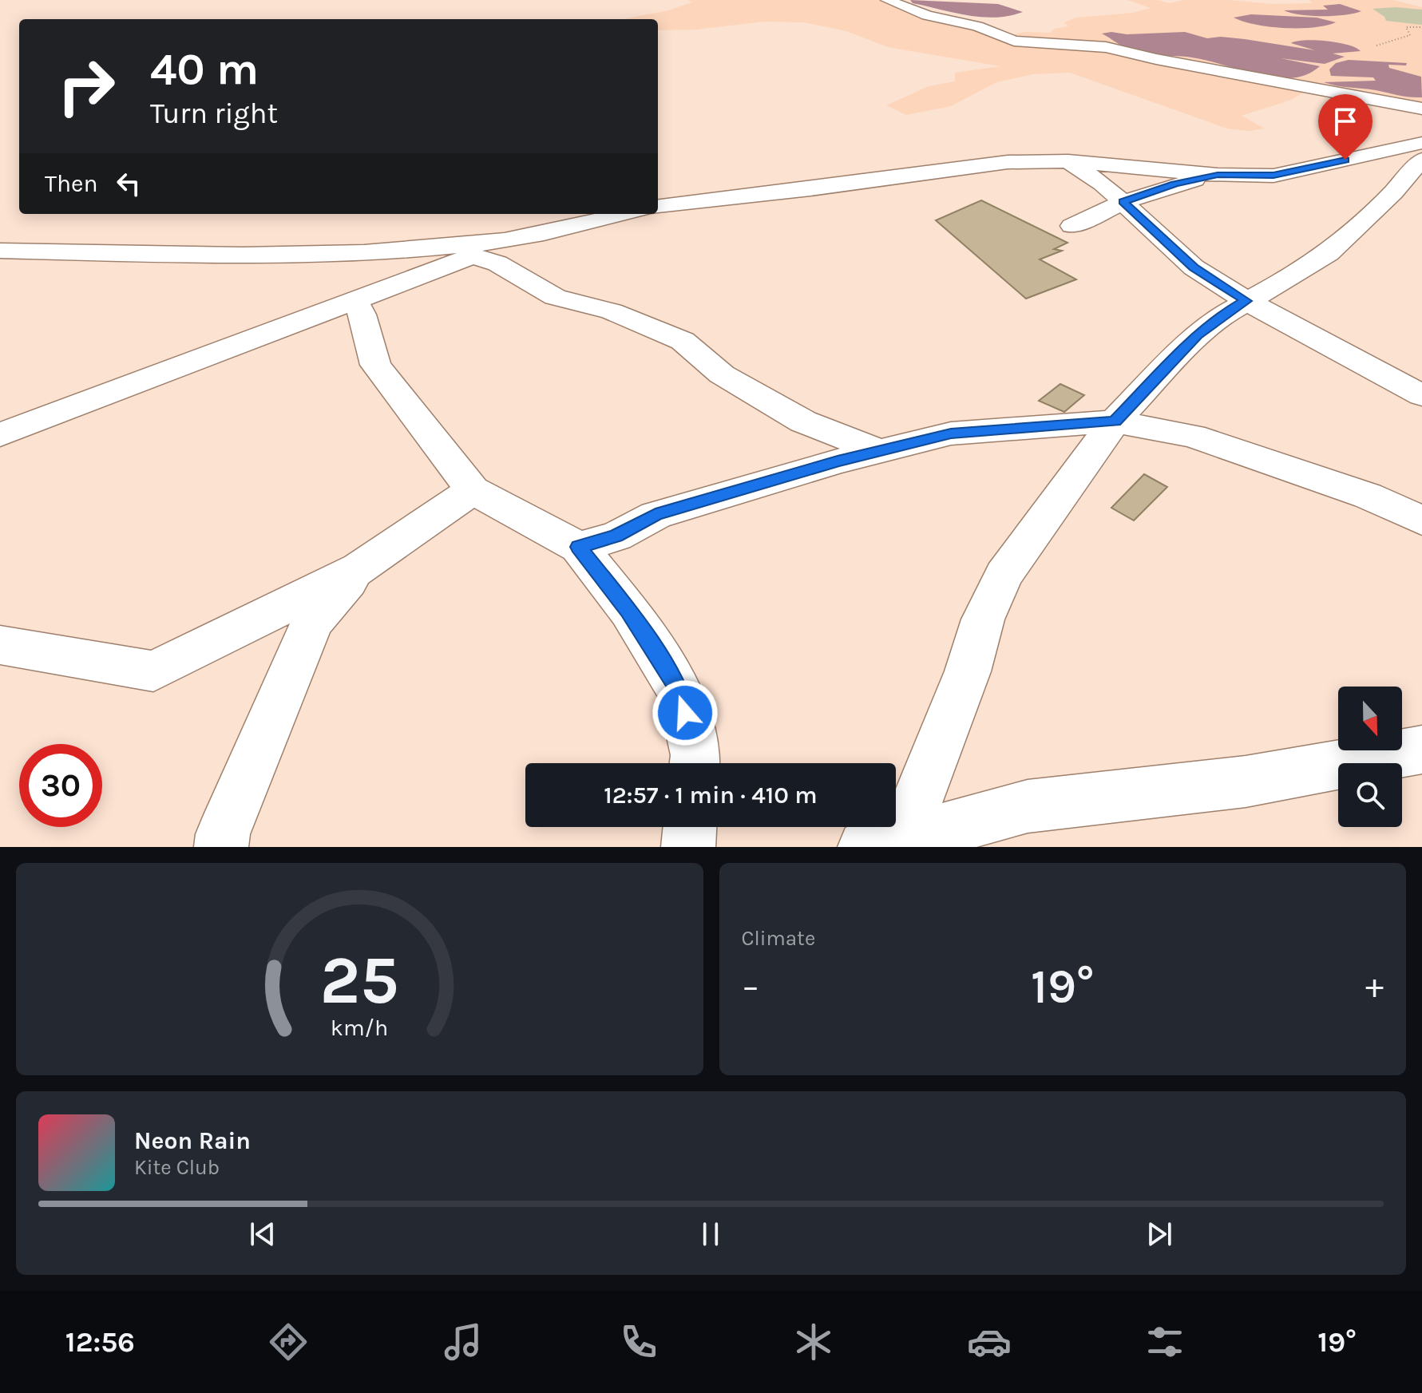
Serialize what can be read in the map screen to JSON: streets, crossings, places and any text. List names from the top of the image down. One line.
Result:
{"north":"bottom","page":{"turn":["40 m","Turn right"],"then":"Then","limit":"30","trip":"12:57 · 1 min · 410 m","tile":"Climate","heat":["−","19°","+"],"song":["Neon Rain","Kite Club"],"tabs":["12:56","19°"],"gauge":["25","km/h"]}}
